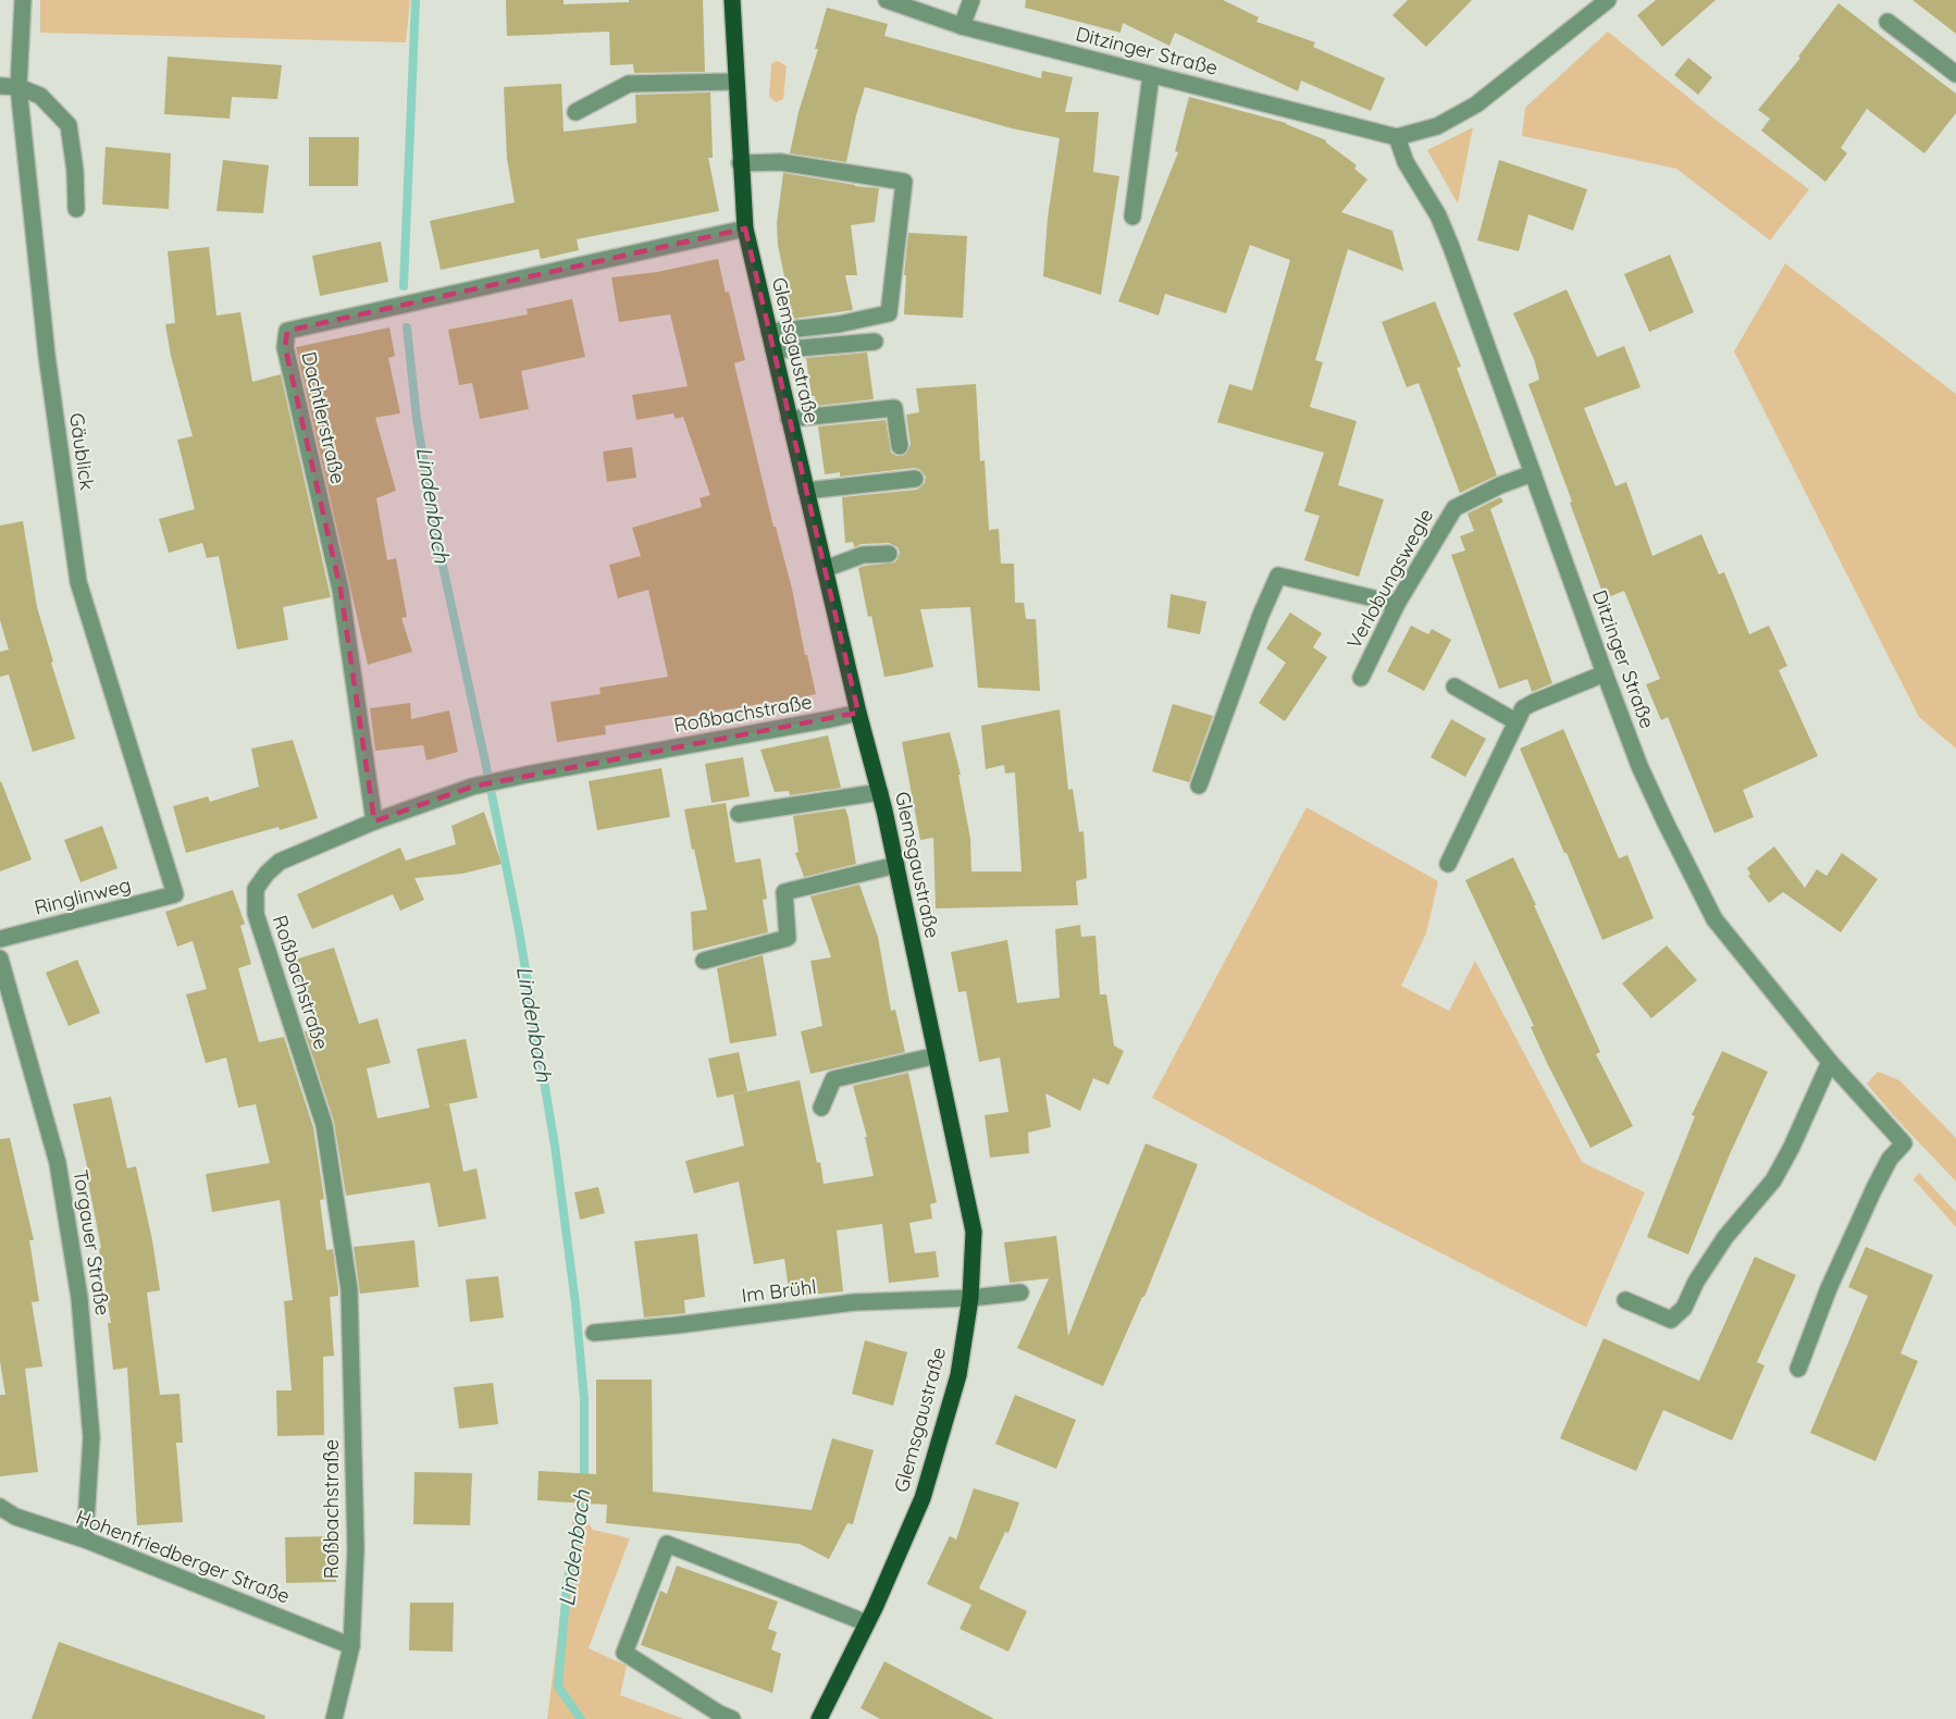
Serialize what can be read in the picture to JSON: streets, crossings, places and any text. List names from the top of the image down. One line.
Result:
{"streets":{"main road":["Glemsgaustraße"],"street":["Ditzinger Straße","Dachtlerstraße","Gäublick","Verlobungswegle","Roßbachstraße","Ringlinweg","Torgauer Straße","Im Brühl","Hohenfriedberger Straße"]},"crossings":[["Ditzinger Straße","Verlobungswegle"],["Glemsgaustraße","Dachtlerstraße"],["Glemsgaustraße","Roßbachstraße"],["Glemsgaustraße","Im Brühl"],["Dachtlerstraße","Roßbachstraße"],["Gäublick","Ringlinweg"],["Roßbachstraße","Hohenfriedberger Straße"],["Torgauer Straße","Hohenfriedberger Straße"]],"water":["Lindenbach"]}
